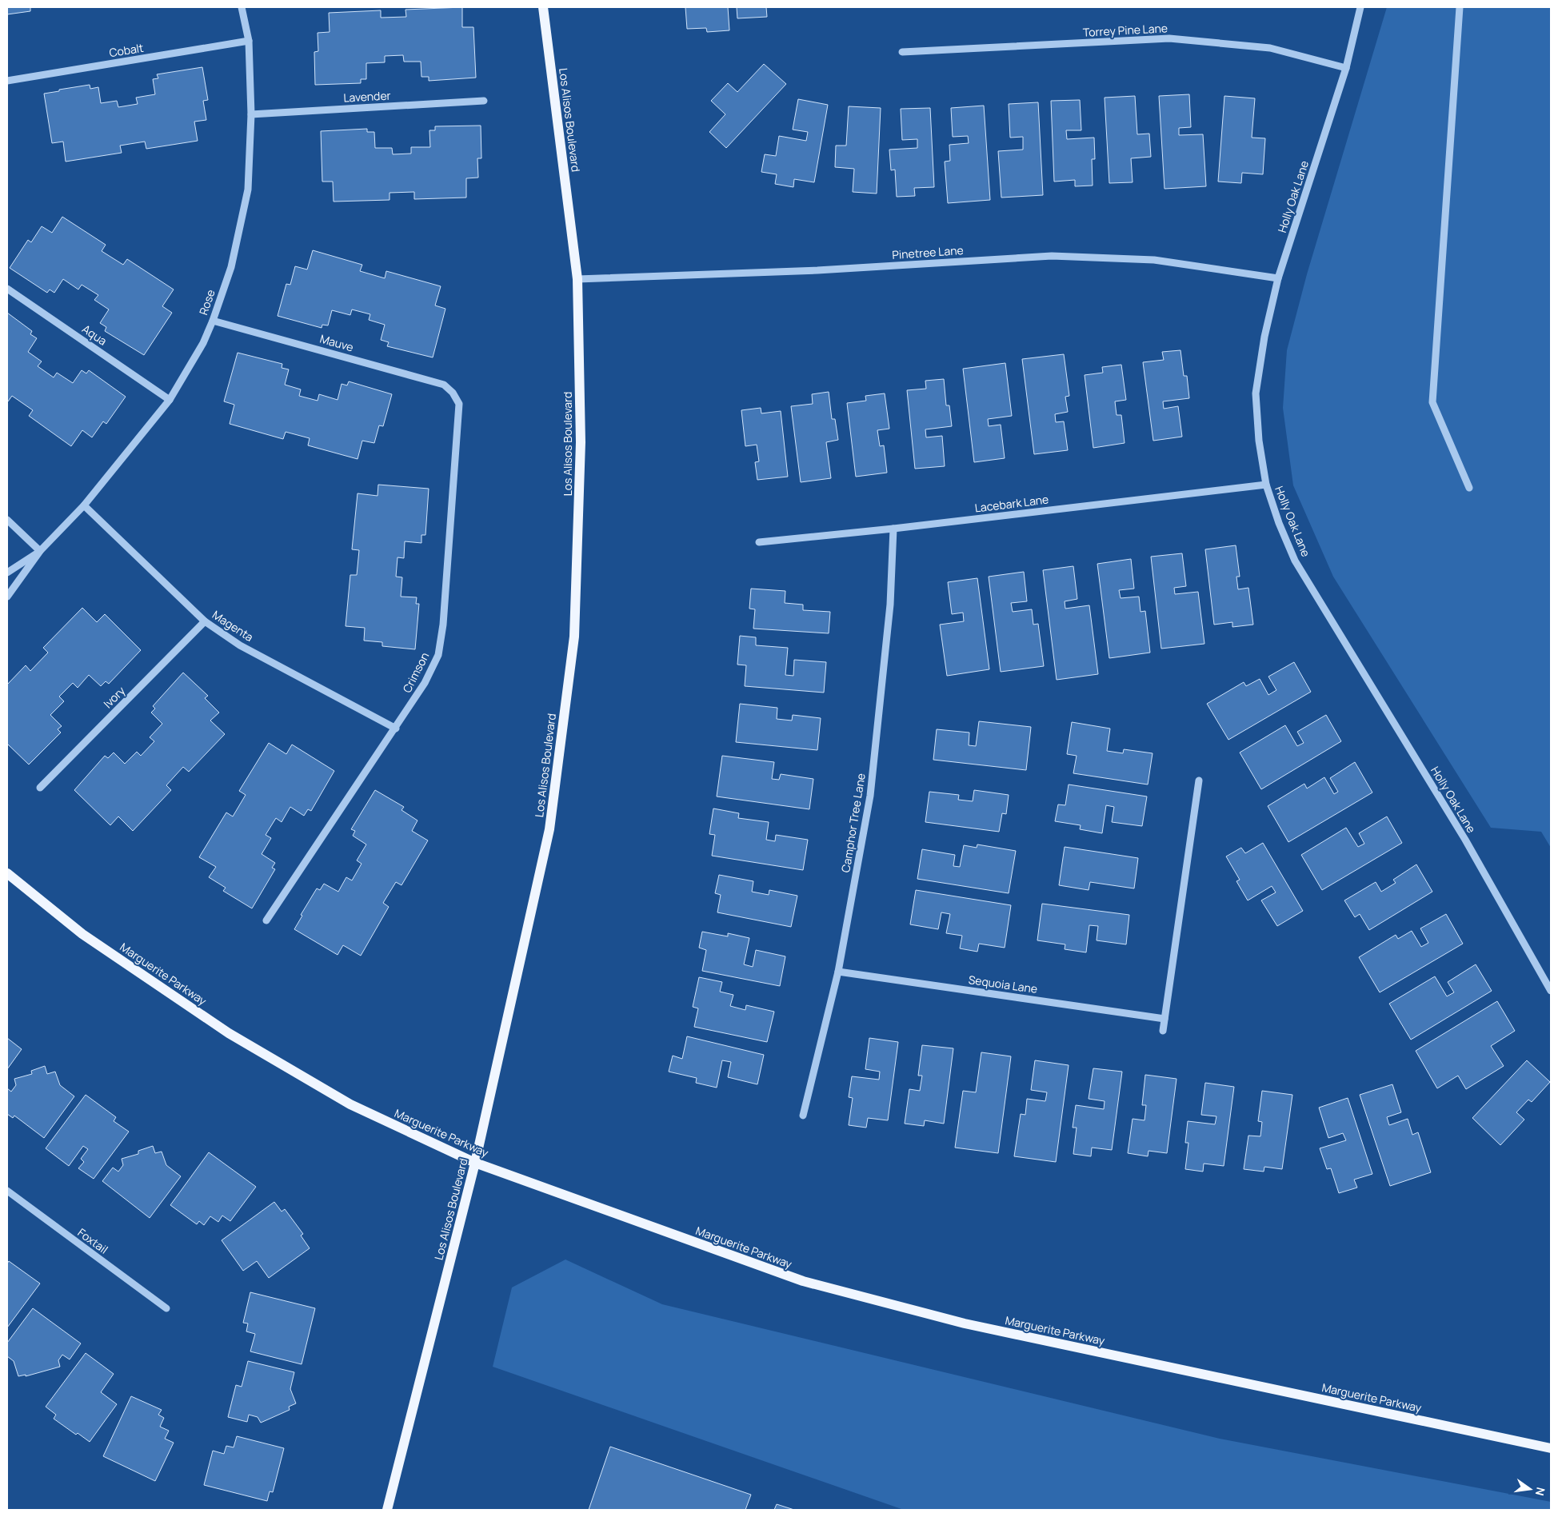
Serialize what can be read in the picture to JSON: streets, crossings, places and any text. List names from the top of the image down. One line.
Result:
{"streets":{"main road":["Los Alisos Boulevard","Marguerite Parkway"],"street":["Torrey Pine Lane","Cobalt","Lavender","Holly Oak Lane","Pinetree Lane","Rose","Aqua","Mauve","Lacebark Lane","Magenta","Crimson","Ivory","Camphor Tree Lane","Sequoia Lane","Foxtail"]},"crossings":[["Torrey Pine Lane","Holly Oak Lane"],["Cobalt","Rose"],["Lavender","Rose"],["Los Alisos Boulevard","Pinetree Lane"],["Los Alisos Boulevard","Marguerite Parkway"],["Holly Oak Lane","Pinetree Lane"],["Holly Oak Lane","Lacebark Lane"],["Rose","Aqua"],["Rose","Mauve"],["Rose","Magenta"],["Mauve","Crimson"],["Lacebark Lane","Camphor Tree Lane"],["Magenta","Crimson"],["Magenta","Ivory"],["Camphor Tree Lane","Sequoia Lane"]],"north":"right"}
